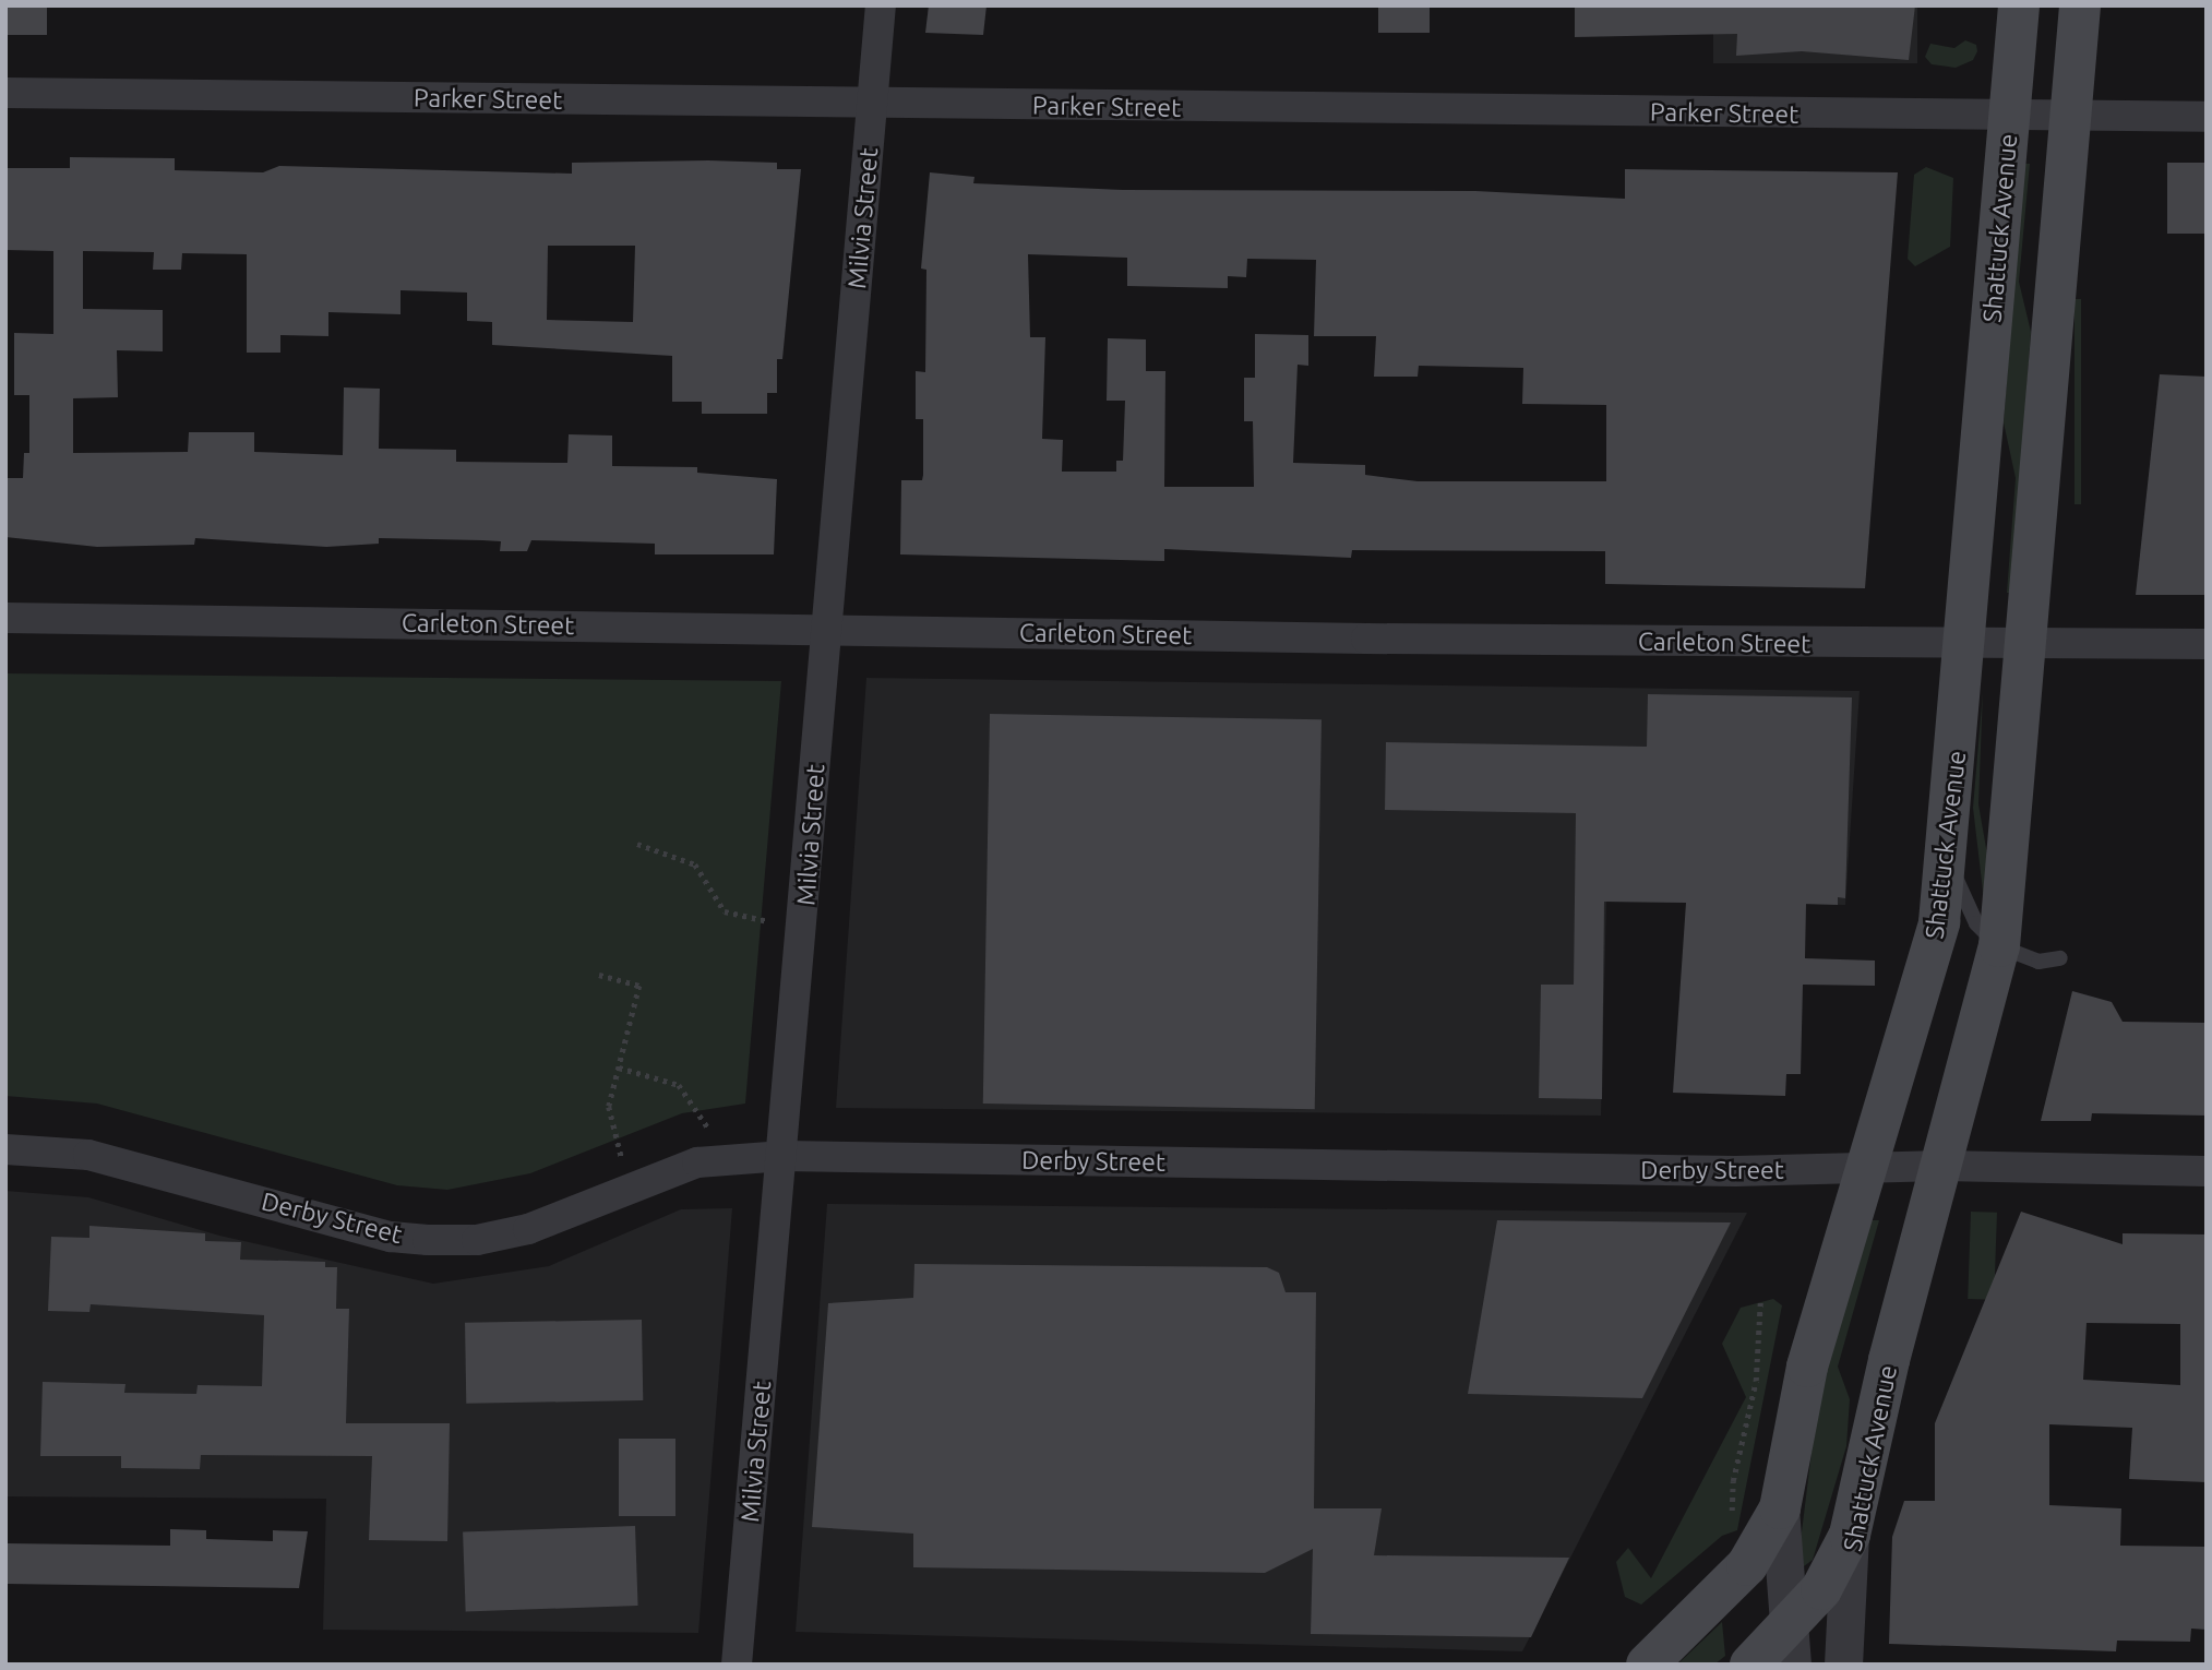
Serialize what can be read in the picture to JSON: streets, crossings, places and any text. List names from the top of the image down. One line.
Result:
{"streets":{"main road":["Shattuck Avenue"],"street":["Parker Street","Milvia Street","Carleton Street","Derby Street"]},"crossings":[["Parker Street","Milvia Street"],["Parker Street","Shattuck Avenue"],["Milvia Street","Carleton Street"],["Milvia Street","Derby Street"],["Shattuck Avenue","Carleton Street"],["Shattuck Avenue","Derby Street"]]}
